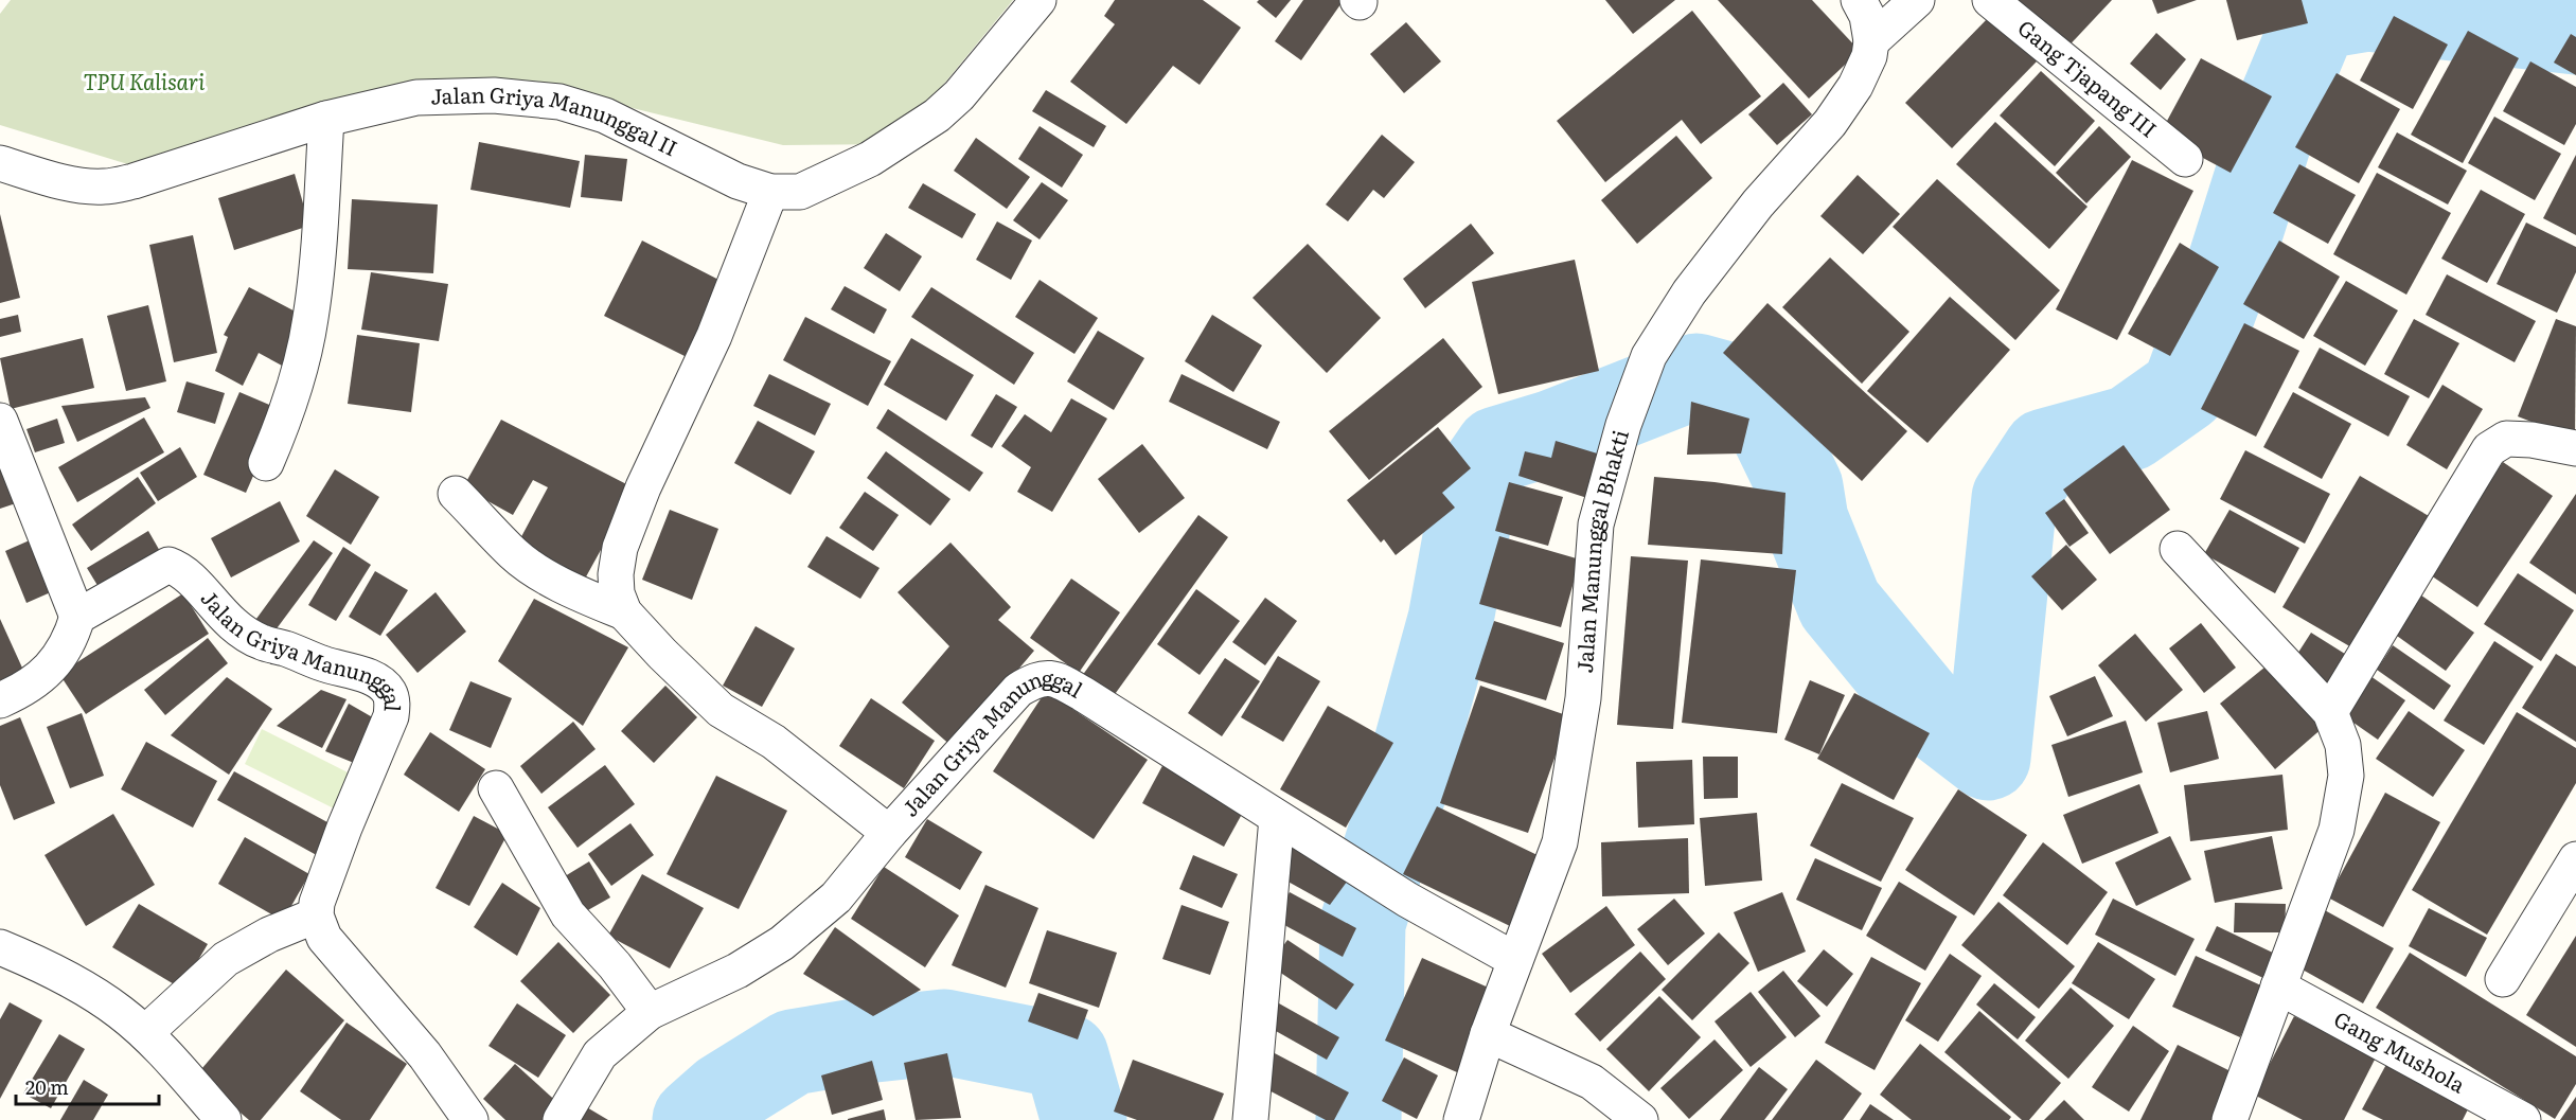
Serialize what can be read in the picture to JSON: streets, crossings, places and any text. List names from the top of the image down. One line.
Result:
{"streets":{"street":["Gang Tjapang III","Jalan Griya Manunggal II","Jalan Manunggal Bhakti","Jalan Griya Manunggal","Gang Mushola"]},"crossings":[["Jalan Manunggal Bhakti","Jalan Griya Manunggal"]],"parks":["TPU Kalisari"],"scale_bar":"20 m"}
